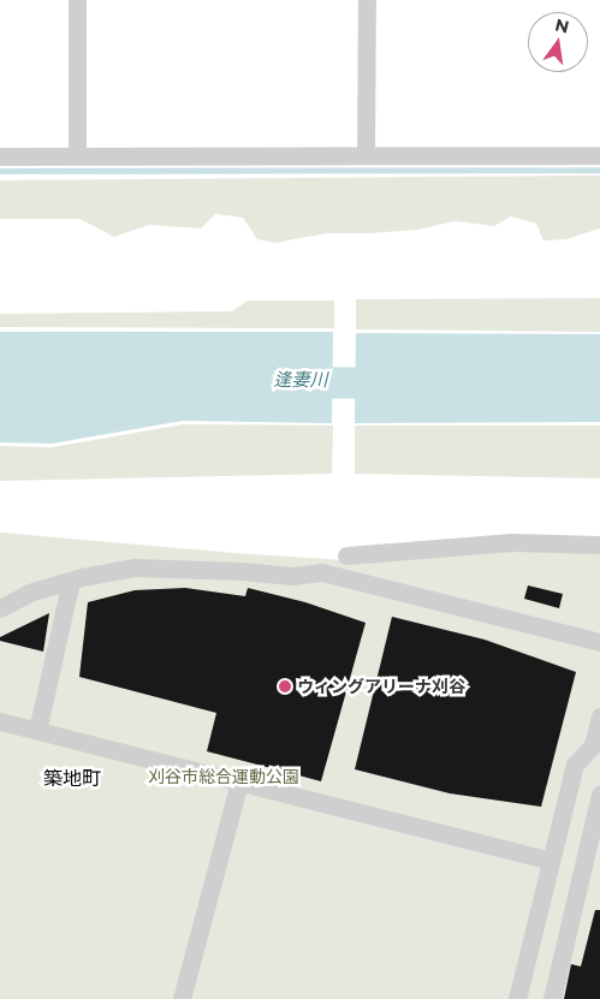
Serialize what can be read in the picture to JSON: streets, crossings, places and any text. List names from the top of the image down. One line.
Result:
{"districts":["築地町"],"water":["逢妻川"],"parks":["刈谷市総合運動公園"],"places":["ウィングアリーナ刈谷"],"north":"top"}
